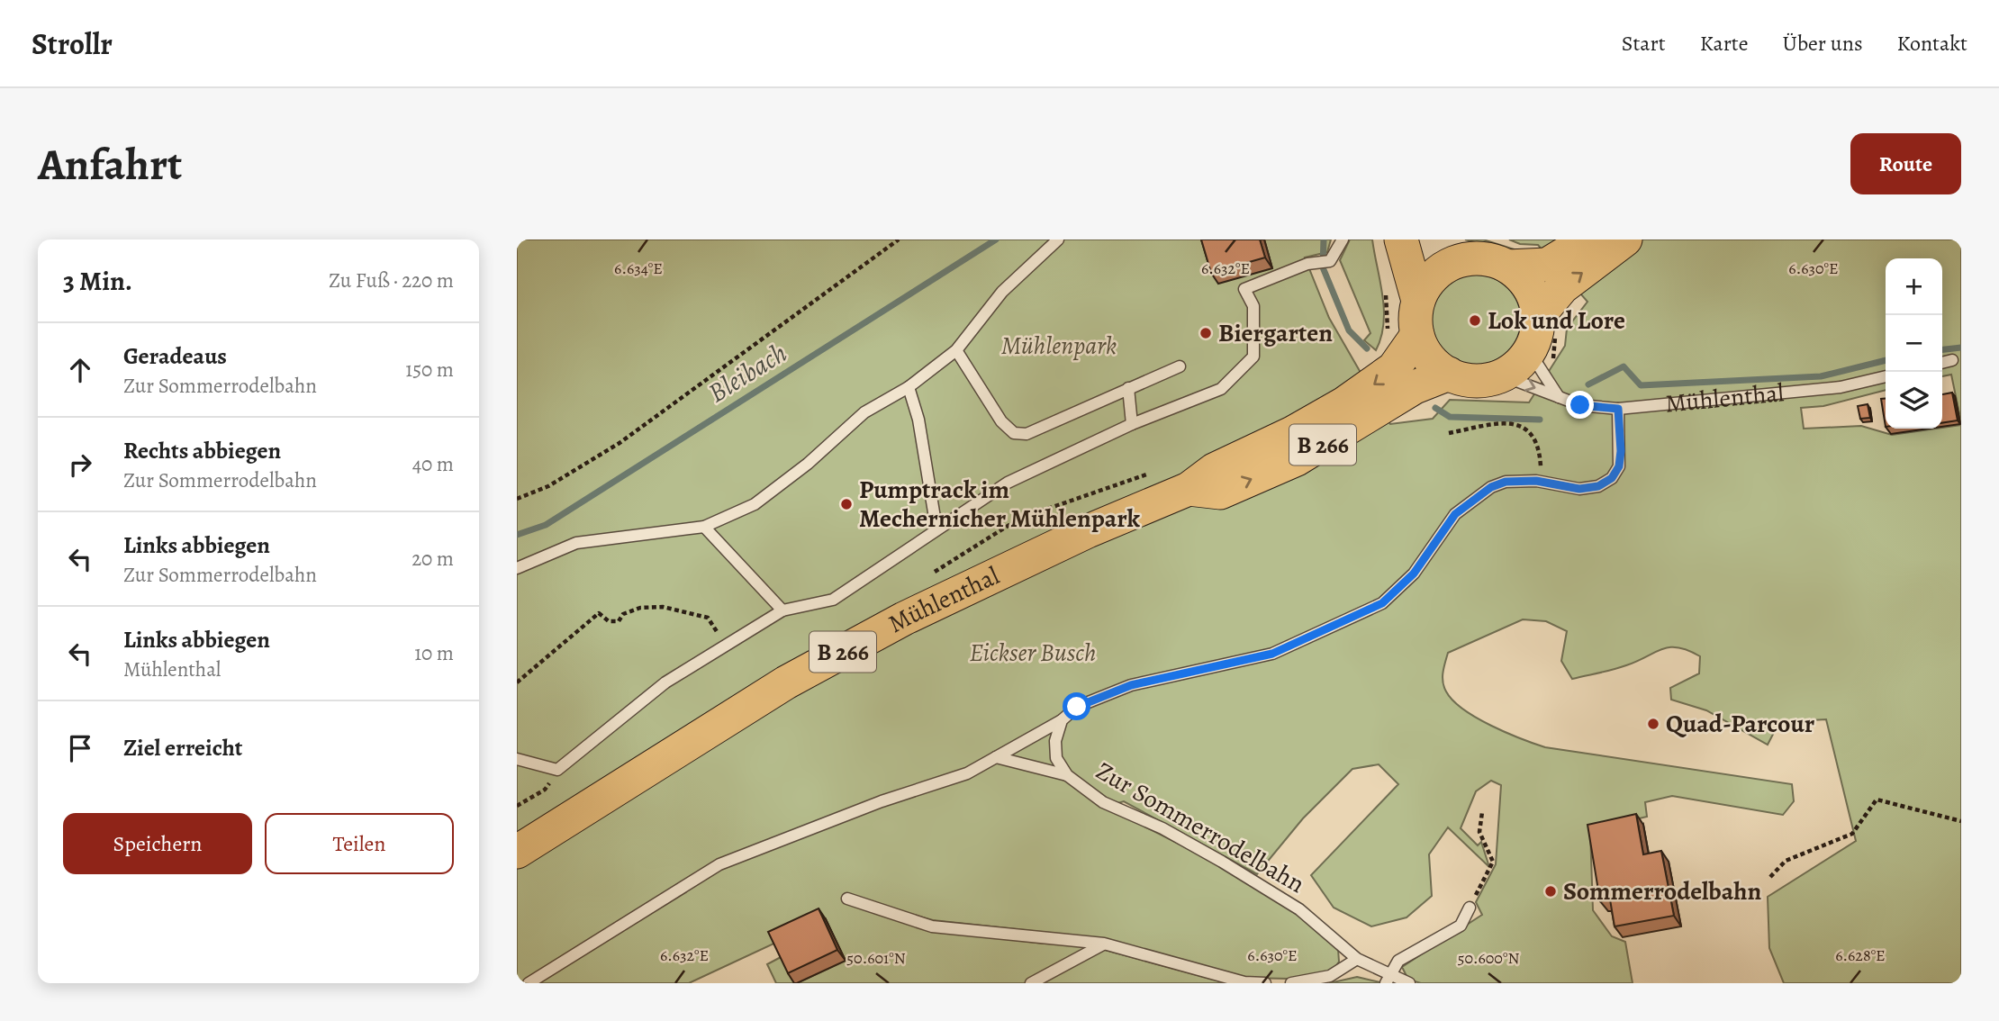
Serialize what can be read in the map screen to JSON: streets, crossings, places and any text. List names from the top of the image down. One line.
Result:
{"streets":{"main road":["Mühlenthal","B 266"],"lane":["Zur Sommerrodelbahn"]},"water":["Bleibach"],"parks":["Mühlenpark","Eickser Busch"],"places":["Lok und Lore","Biergarten","Pumptrack im Mechernicher Mühlenpark","Quad-Parcour","Sommerrodelbahn"],"page":{"header":"Strollr","nav":["Start","Karte","Über uns","Kontakt"],"buttons":["Route",["Speichern","Teilen"]],"title":"Anfahrt","heading":["3 Min.","Zu Fuß · 220 m"],"map_buttons":["+","−"],"list":[["Geradeaus","Zur Sommerrodelbahn","150 m"],["Rechts abbiegen","Zur Sommerrodelbahn","40 m"],["Links abbiegen","Zur Sommerrodelbahn","20 m"],["Links abbiegen","Mühlenthal","10 m"],"Ziel erreicht"]},"coordinates":["6.634°E","6.632°E","6.630°E","6.628°E","50.601°N","50.600°N"]}
